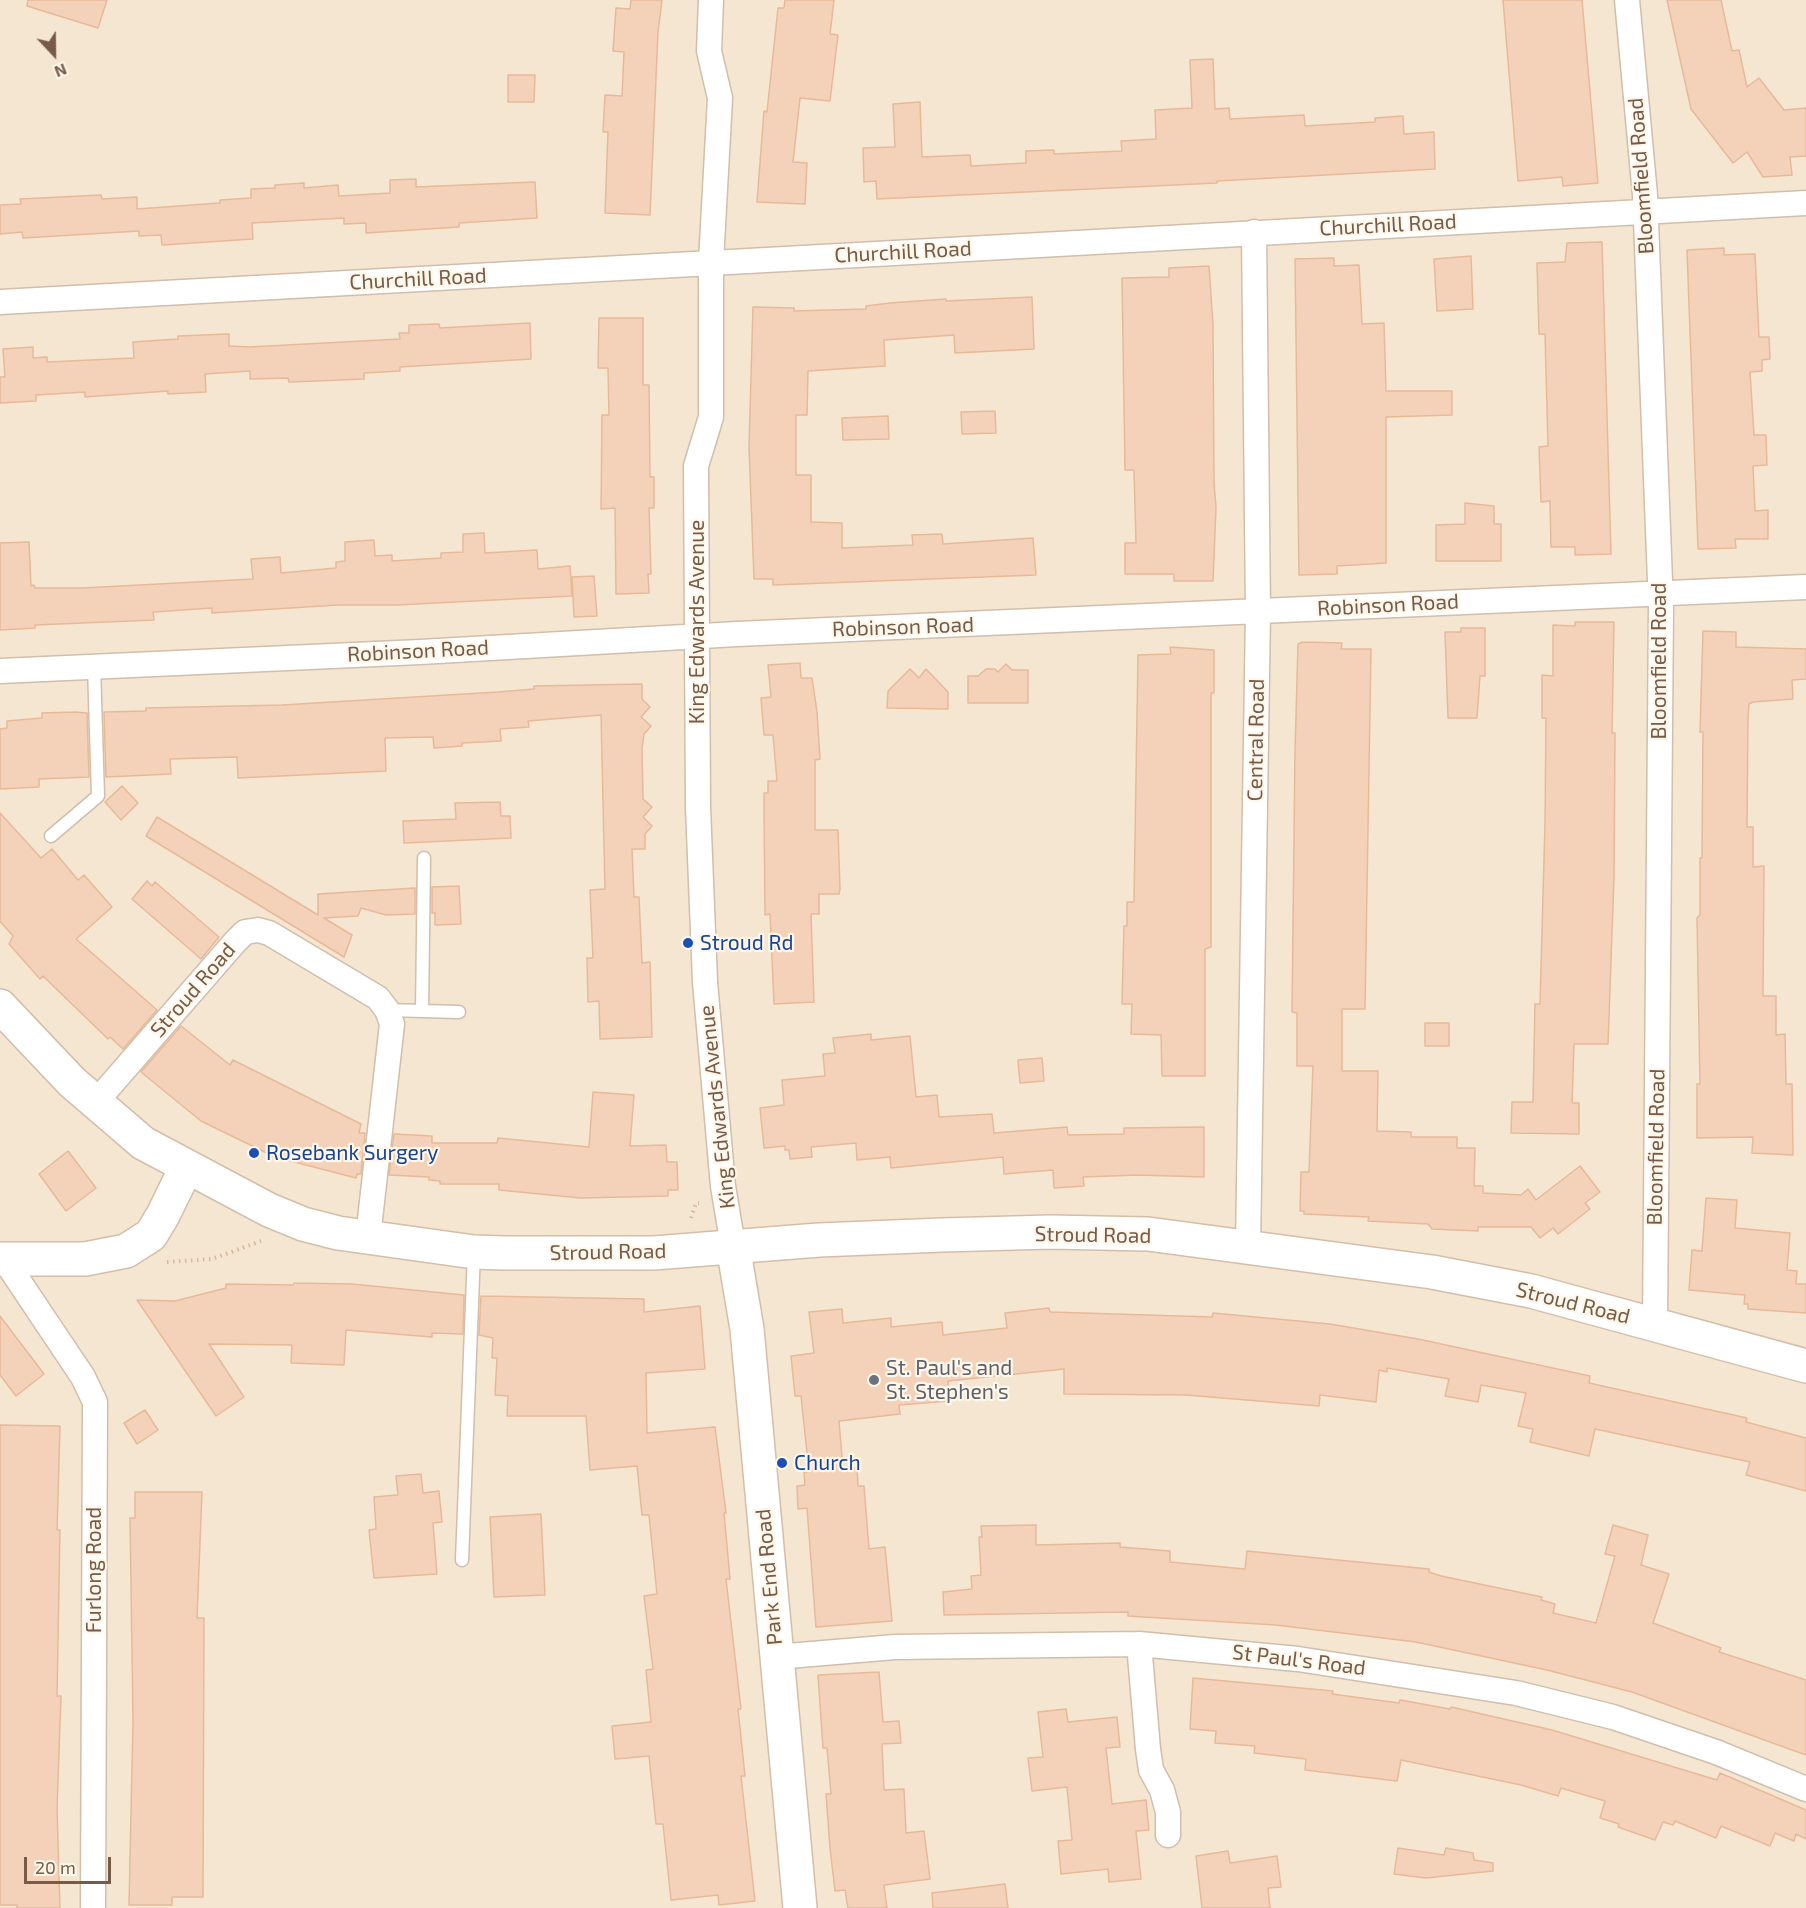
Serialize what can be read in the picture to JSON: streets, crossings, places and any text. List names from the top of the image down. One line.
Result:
{"streets":{"main road":["Stroud Road","Park End Road"],"street":["Bloomfield Road","Churchill Road","Robinson Road","King Edwards Avenue","Central Road","Furlong Road","St Paul's Road"]},"crossings":[["Bloomfield Road","Churchill Road"],["Bloomfield Road","Robinson Road"],["Bloomfield Road","Stroud Road"],["Churchill Road","King Edwards Avenue"],["Churchill Road","Central Road"],["Robinson Road","King Edwards Avenue"],["Robinson Road","Central Road"],["King Edwards Avenue","Stroud Road"],["King Edwards Avenue","Park End Road"],["Central Road","Stroud Road"],["Stroud Road","Park End Road"],["Park End Road","St Paul's Road"]],"places":["Stroud Rd","Rosebank Surgery","St. Paul's and St. Stephen's","Church"],"scale_bar":"20 m","north":"bottom"}
